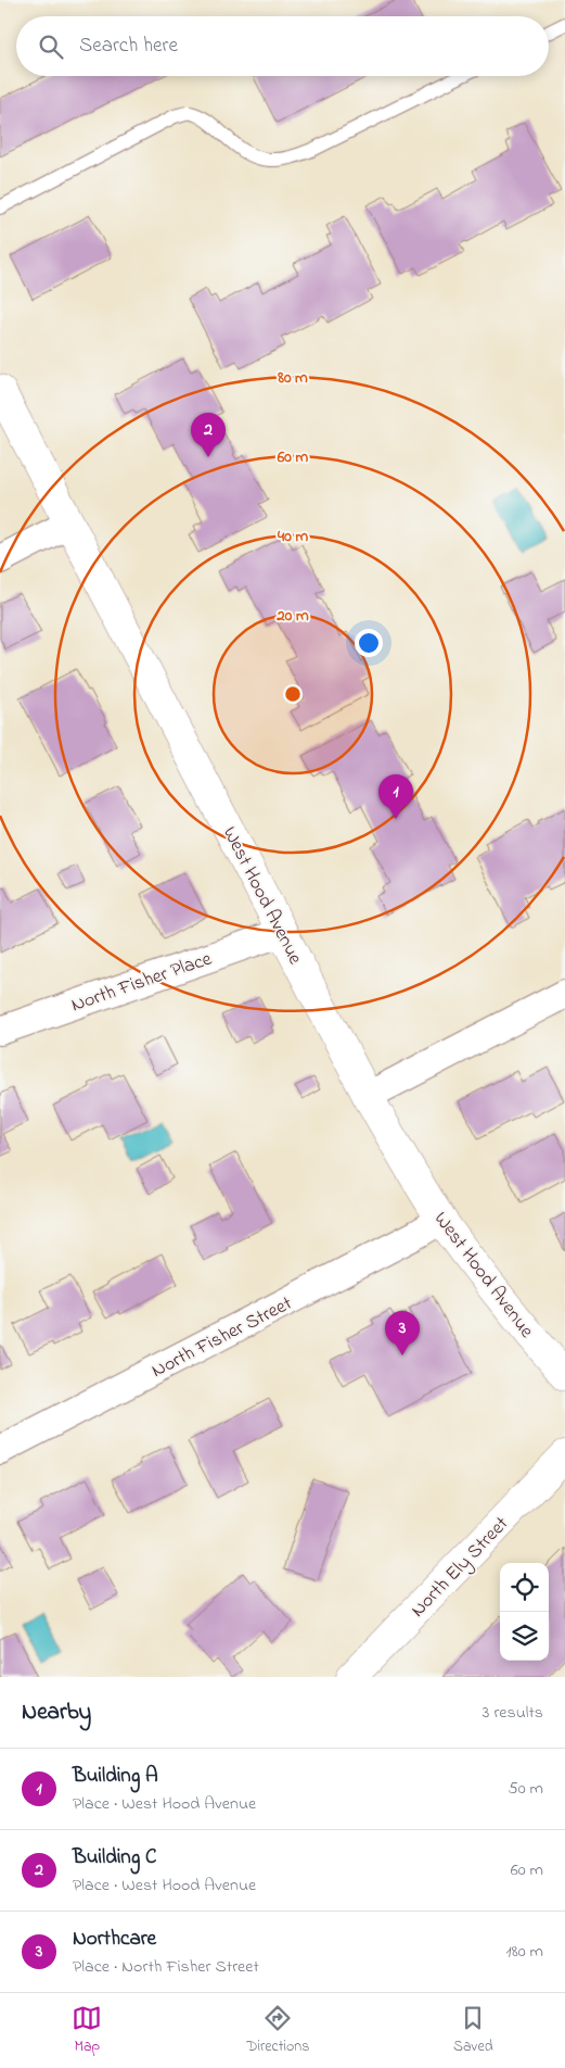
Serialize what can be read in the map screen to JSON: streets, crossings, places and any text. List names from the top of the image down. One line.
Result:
{"streets":{"street":["West Hood Avenue","North Fisher Place","North Fisher Street","North Ely Street"]},"crossings":[["West Hood Avenue","North Fisher Place"],["West Hood Avenue","North Fisher Street"]],"page":{"search":"Search here","pins":["2","1","3"],"heading":["Nearby","3 results"],"list":[{"mark":"1","name":"Building A","note":"Place · West Hood Avenue","value":"50 m"},{"mark":"2","name":"Building C","note":"Place · West Hood Avenue","value":"60 m"},{"mark":"3","name":"Northcare","note":"Place · North Fisher Street","value":"180 m"}],"nav":["Map","Directions","Saved"]},"rings":["80 m","60 m","40 m","20 m"]}
